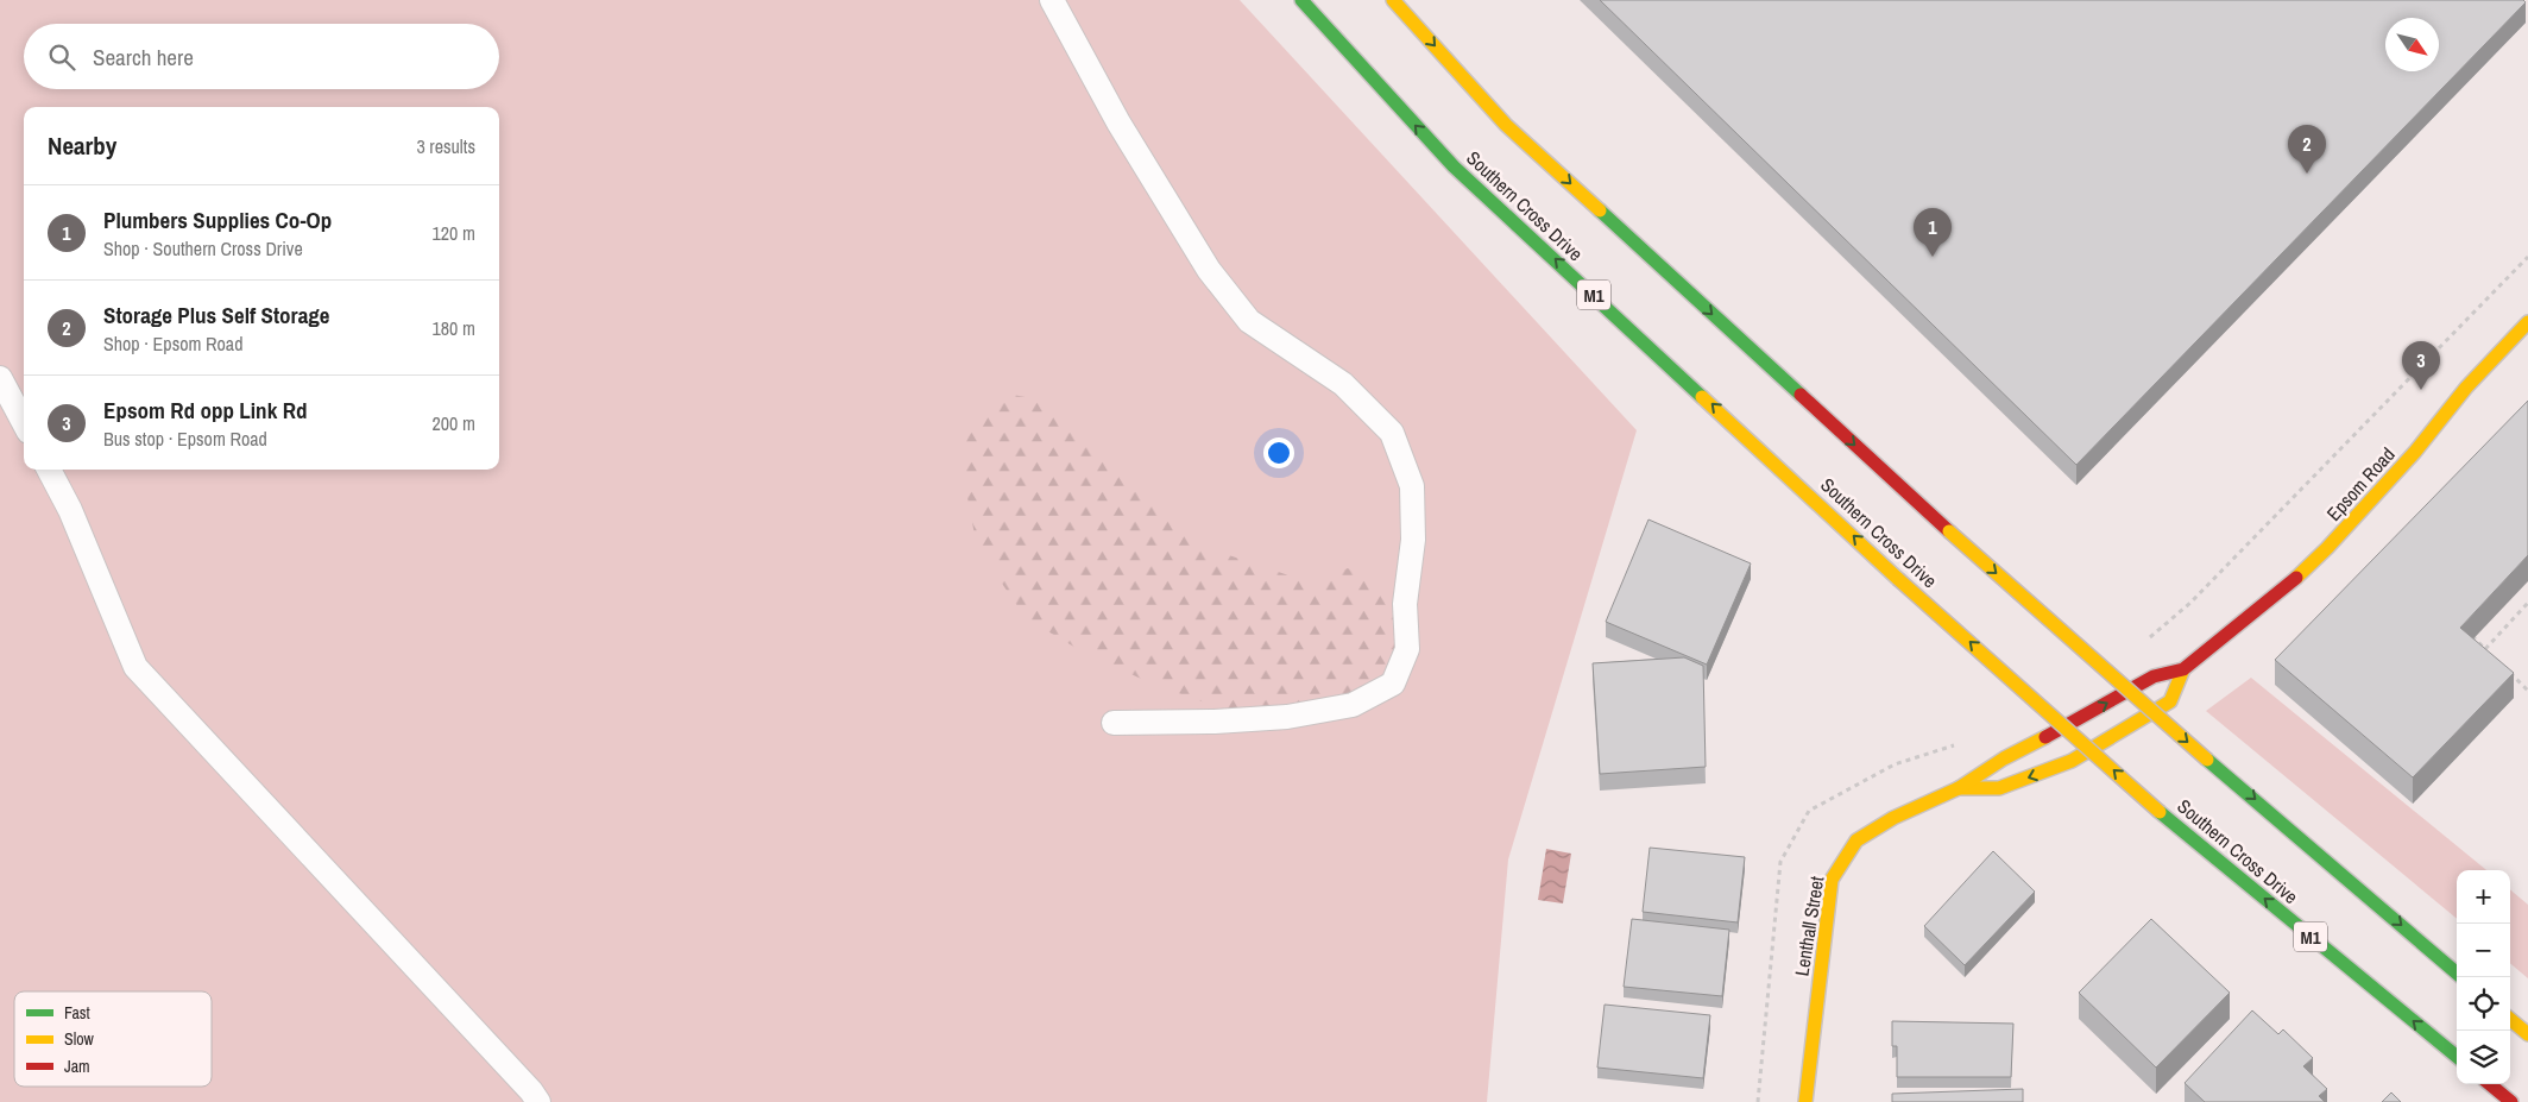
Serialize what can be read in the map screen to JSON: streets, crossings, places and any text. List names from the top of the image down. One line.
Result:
{"streets":{"main road":["Southern Cross Drive","M1","Epsom Road","Lenthall Street"]},"crossings":[["Epsom Road","Lenthall Street"]],"legend":["Fast","Slow","Jam"],"north":"bottom right","page":{"search":"Search here","heading":["Nearby","3 results"],"pins":["2","1","3"],"list":[{"mark":"1","name":"Plumbers Supplies Co-Op","note":"Shop · Southern Cross Drive","value":"120 m"},{"mark":"2","name":"Storage Plus Self Storage","note":"Shop · Epsom Road","value":"180 m"},{"mark":"3","name":"Epsom Rd opp Link Rd","note":"Bus stop · Epsom Road","value":"200 m"}],"map_buttons":["+","−"]}}
